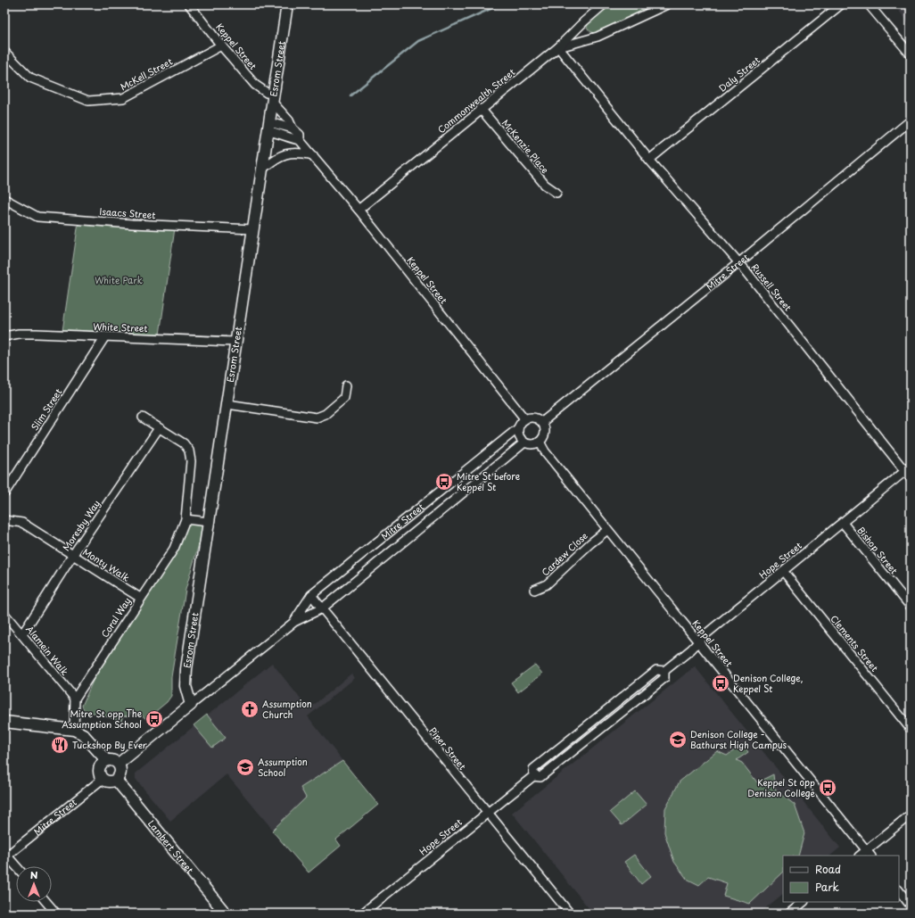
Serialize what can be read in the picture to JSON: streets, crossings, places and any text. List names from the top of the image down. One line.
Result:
{"streets":{"street":["Keppel Street","Esrom Street","McKell Street","Daly Street","Commonwealth Street","McKenzie Place","Isaacs Street","Mitre Street","Russell Street","White Street","Slim Street","Moresby Way","Bishop Street","Cardew Close","Hope Street","Monty Walk","Coral Way","Clements Street","Alamein Walk","Piper Street","Lambert Street"]},"crossings":[["Keppel Street","Esrom Street"],["Keppel Street","McKell Street"],["Keppel Street","Commonwealth Street"],["Keppel Street","Mitre Street"],["Keppel Street","Cardew Close"],["Keppel Street","Hope Street"],["Esrom Street","Isaacs Street"],["Esrom Street","Mitre Street"],["Esrom Street","White Street"],["Daly Street","Russell Street"],["Commonwealth Street","McKenzie Place"],["Commonwealth Street","Russell Street"],["Mitre Street","Russell Street"],["Mitre Street","Piper Street"],["Mitre Street","Lambert Street"],["Russell Street","Hope Street"],["White Street","Slim Street"],["Moresby Way","Monty Walk"],["Moresby Way","Coral Way"],["Moresby Way","Alamein Walk"],["Bishop Street","Hope Street"],["Hope Street","Clements Street"],["Hope Street","Piper Street"],["Monty Walk","Coral Way"],["Coral Way","Alamein Walk"]],"parks":["White Park"],"places":{"bus stop":["Mitre St before Keppel St","Denison College, Keppel St","Mitre St opp The Assumption School","Keppel St opp Denison College"],"church":["Assumption Church"],"school or university":["Denison College - Bathurst High Campus","Assumption School"],"restaurant":["Tuckshop By Ever"]},"legend":["Road","Park"],"north":"top"}
